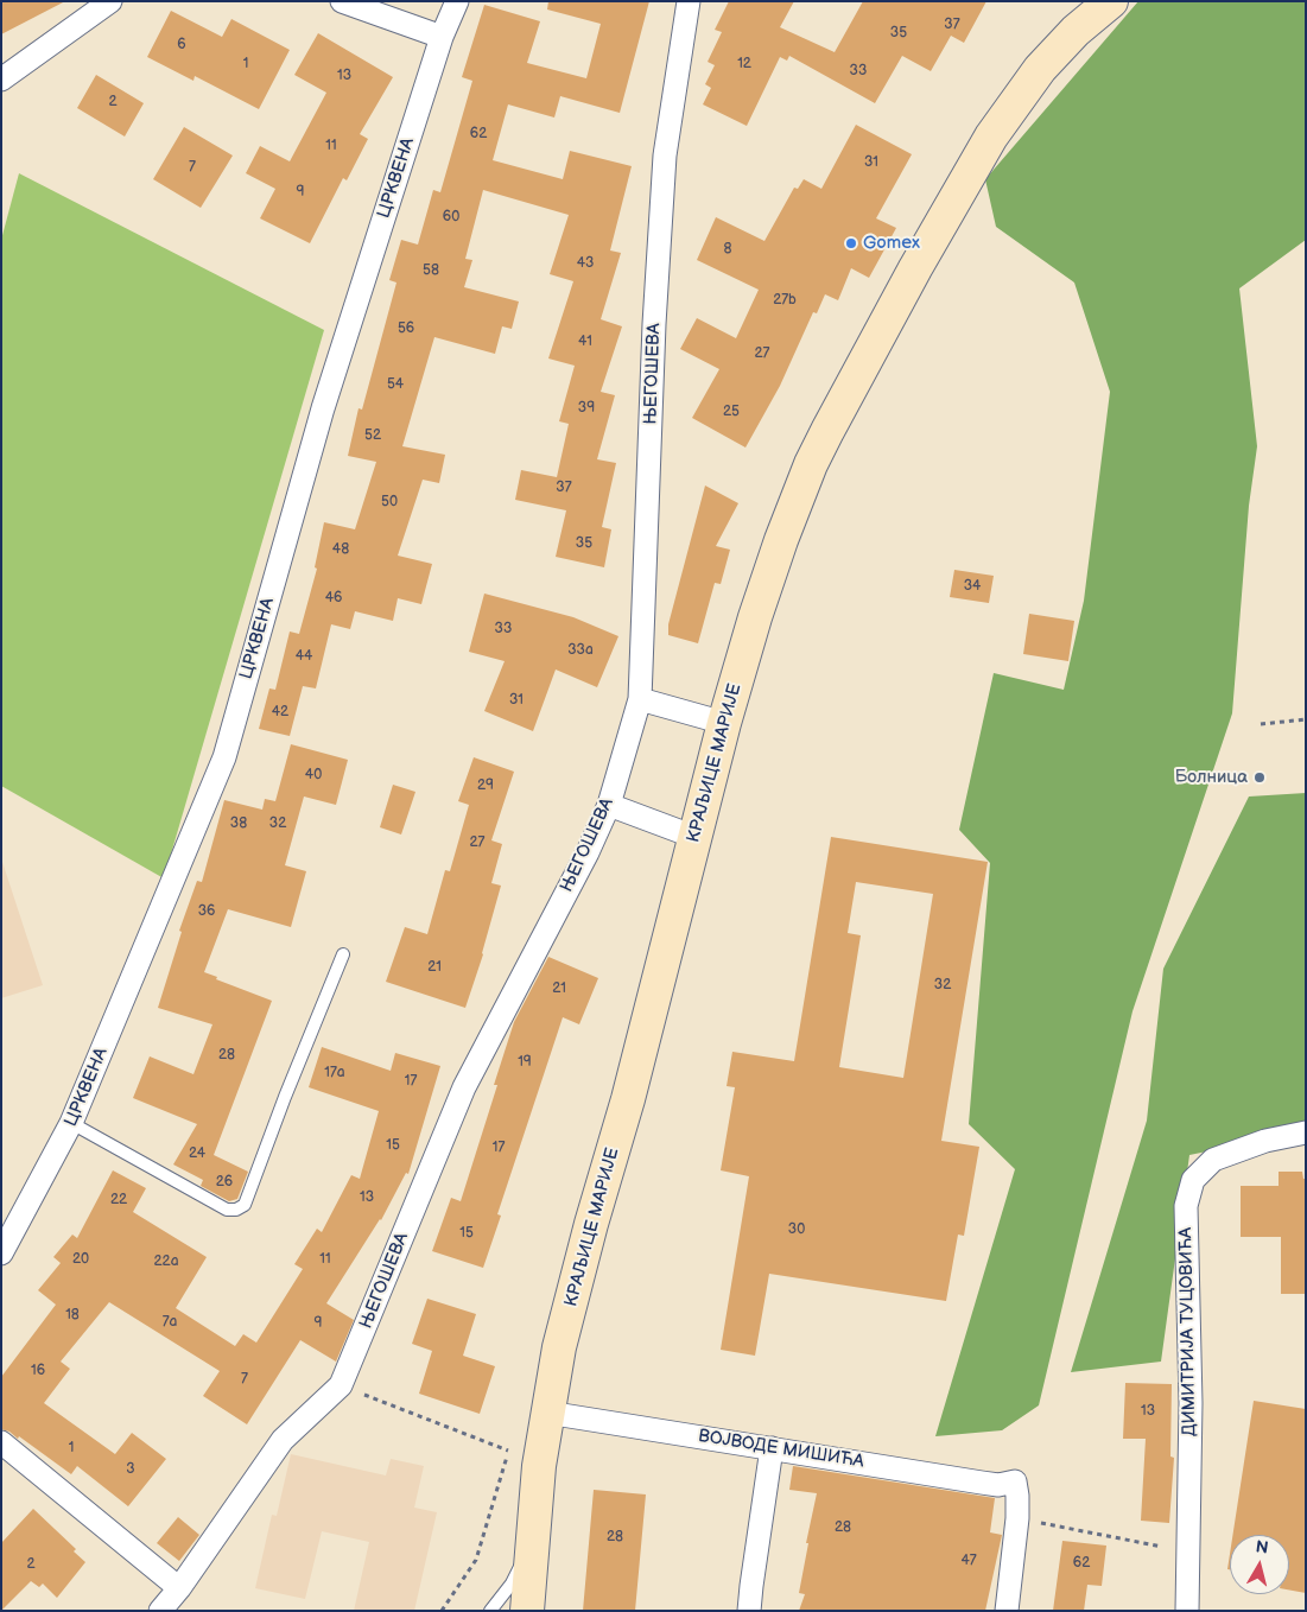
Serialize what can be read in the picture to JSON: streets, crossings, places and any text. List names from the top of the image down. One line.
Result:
{"streets":{"street":["ЦРКВЕНА","ЊЕГОШЕВА","КРАЉИЦЕ МАРИЈЕ","ДИМИТРИЈА ТУЦОВИЋА","ВОЈВОДЕ МИШИЋА"]},"crossings":[["КРАЉИЦЕ МАРИЈЕ","ВОЈВОДЕ МИШИЋА"]],"places":["Gomex","Болница"],"house_numbers":["37","35","6","1","12","33","13","2","62","11","31","7","9","60","8","43","58","27b","56","41","27","54","39","25","52","37","50","35","48","34","46","33","33a","44","31","42","40","29","38","32","27","36","21","32","21","28","19","17a","17","15","17","24","26","13","22","30","15","20","11","22a","18","7a","9","16","7","13","1","3","28","28","47","62","2"],"north":"top"}
